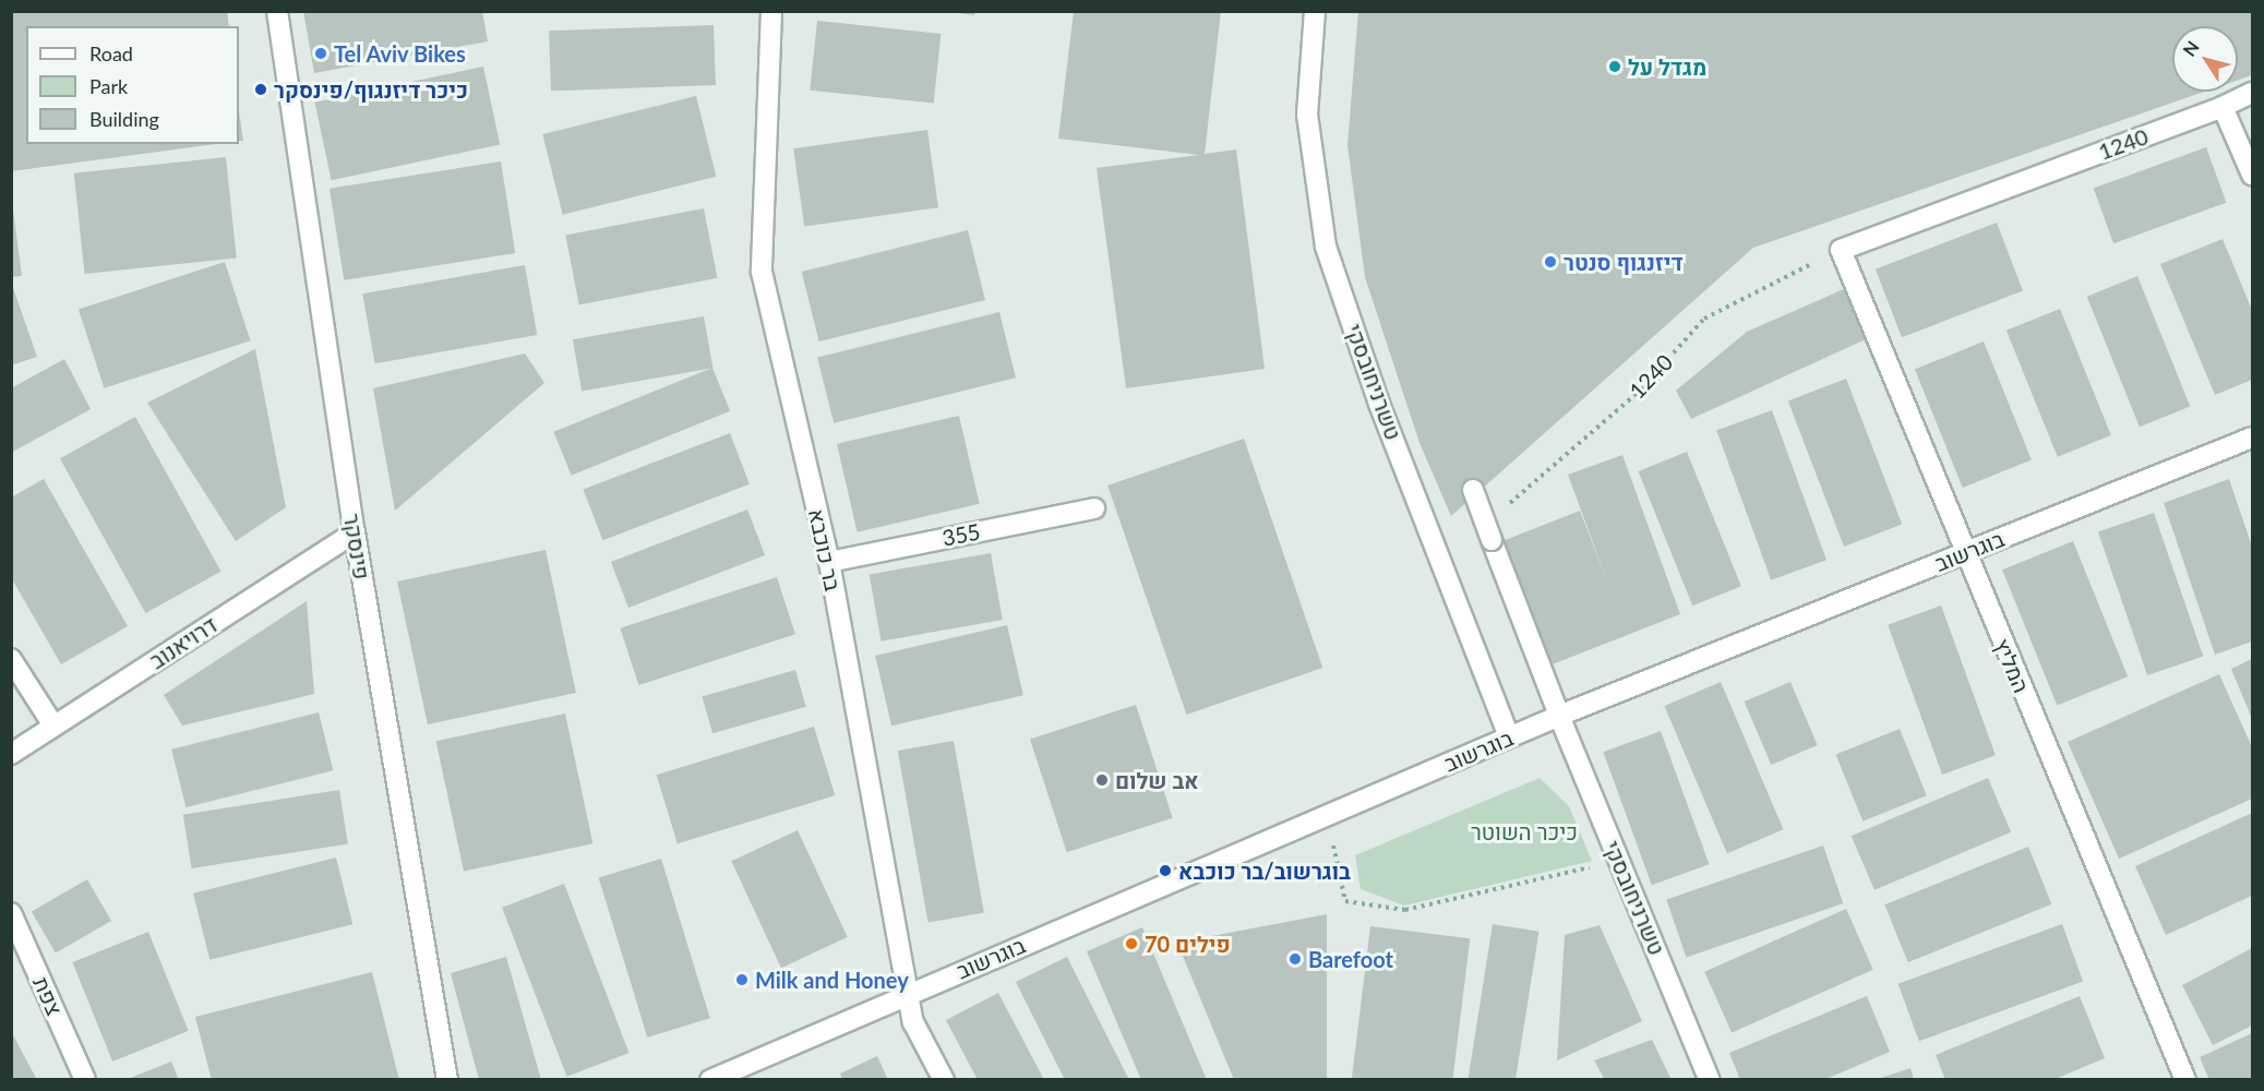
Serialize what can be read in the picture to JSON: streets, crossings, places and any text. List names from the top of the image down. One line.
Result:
{"streets":{"street":["1240","טשרניחובסקי","355","פינסקר","בר כוכבא","בוגרשוב","דרויאנוב","המליץ","צפת"]},"crossings":[["1240","המליץ"],["טשרניחובסקי","בוגרשוב"],["355","בר כוכבא"],["פינסקר","דרויאנוב"],["בר כוכבא","בוגרשוב"],["בוגרשוב","המליץ"]],"parks":["כיכר השוטר"],"places":["Tel Aviv Bikes","מגדל על","כיכר דיזנגוף/פינסקר","דיזנגוף סנטר","אב שלום","בוגרשוב/בר כוכבא","70 פילים","Barefoot","Milk and Honey"],"legend":["Road","Park","Building"],"north":"top left"}
